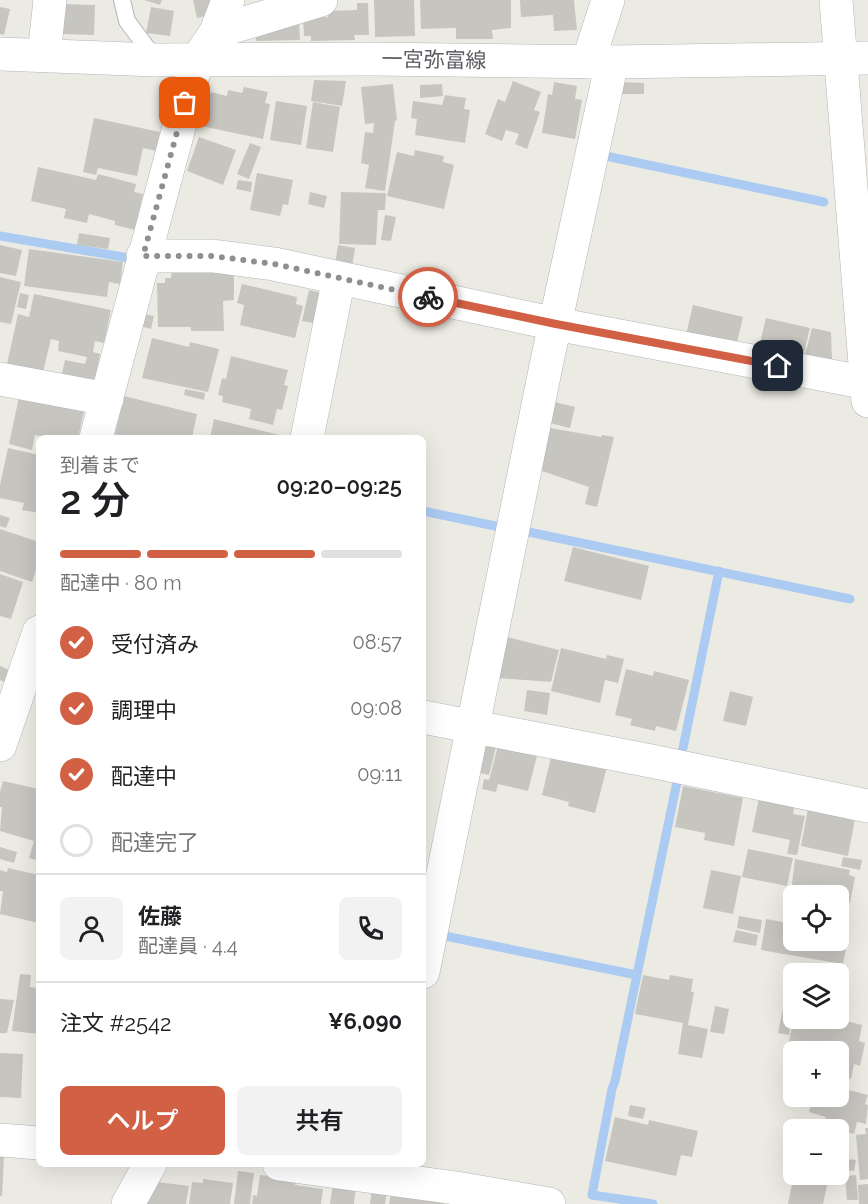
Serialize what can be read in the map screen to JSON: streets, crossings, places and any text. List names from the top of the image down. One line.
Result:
{"streets":{"street":["一宮弥富線"]},"page":{"heading":["2 分","到着まで","09:20–09:25"],"panel":["佐藤","配達員 · 4.4","注文 #2542","¥6,090"],"bar":"配達中 · 80 m","list":[["受付済み","08:57"],["調理中","09:08"],["配達中","09:11"],"配達完了"],"map_buttons":["+","−"],"buttons":["ヘルプ","共有"]}}
